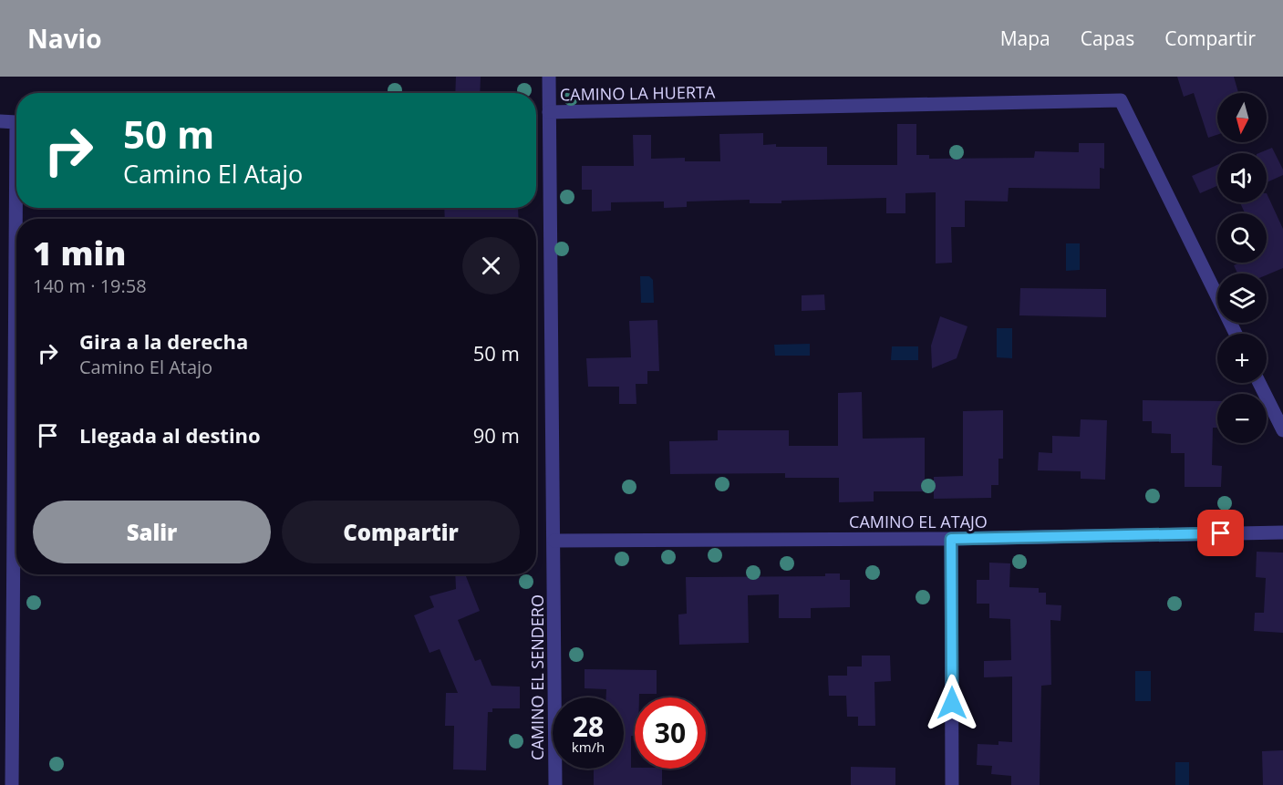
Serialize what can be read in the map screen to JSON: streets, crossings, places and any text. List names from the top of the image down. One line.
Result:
{"streets":{"street":["CAMINO LA HUERTA","CAMINO EL ATAJO","CAMINO EL SENDERO"]},"crossings":[["CAMINO LA HUERTA","CAMINO EL SENDERO"],["CAMINO EL ATAJO","CAMINO EL SENDERO"]],"north":"bottom","page":{"header":"Navio","nav":["Mapa","Capas","Compartir"],"map_buttons":["+","−"],"turn":["50 m","Camino El Atajo"],"heading":["1 min","140 m · 19:58"],"list":[{"name":"Gira a la derecha","note":"Camino El Atajo","value":"50 m"},{"name":"Llegada al destino","value":"90 m"}],"buttons":["Salir","Compartir"],"speed":"28 km/h","limit":"30"}}
